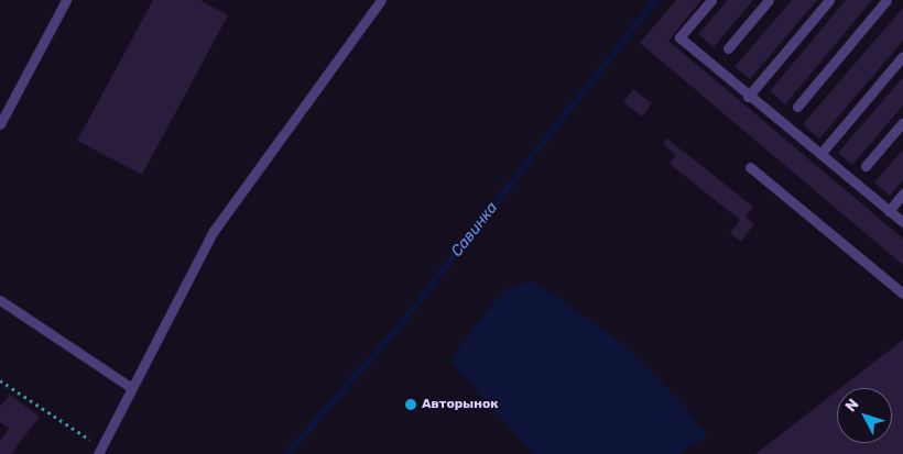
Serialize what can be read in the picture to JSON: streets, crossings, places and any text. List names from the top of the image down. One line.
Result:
{"water":["Савинка"],"places":["Авторынок"],"north":"top left"}
